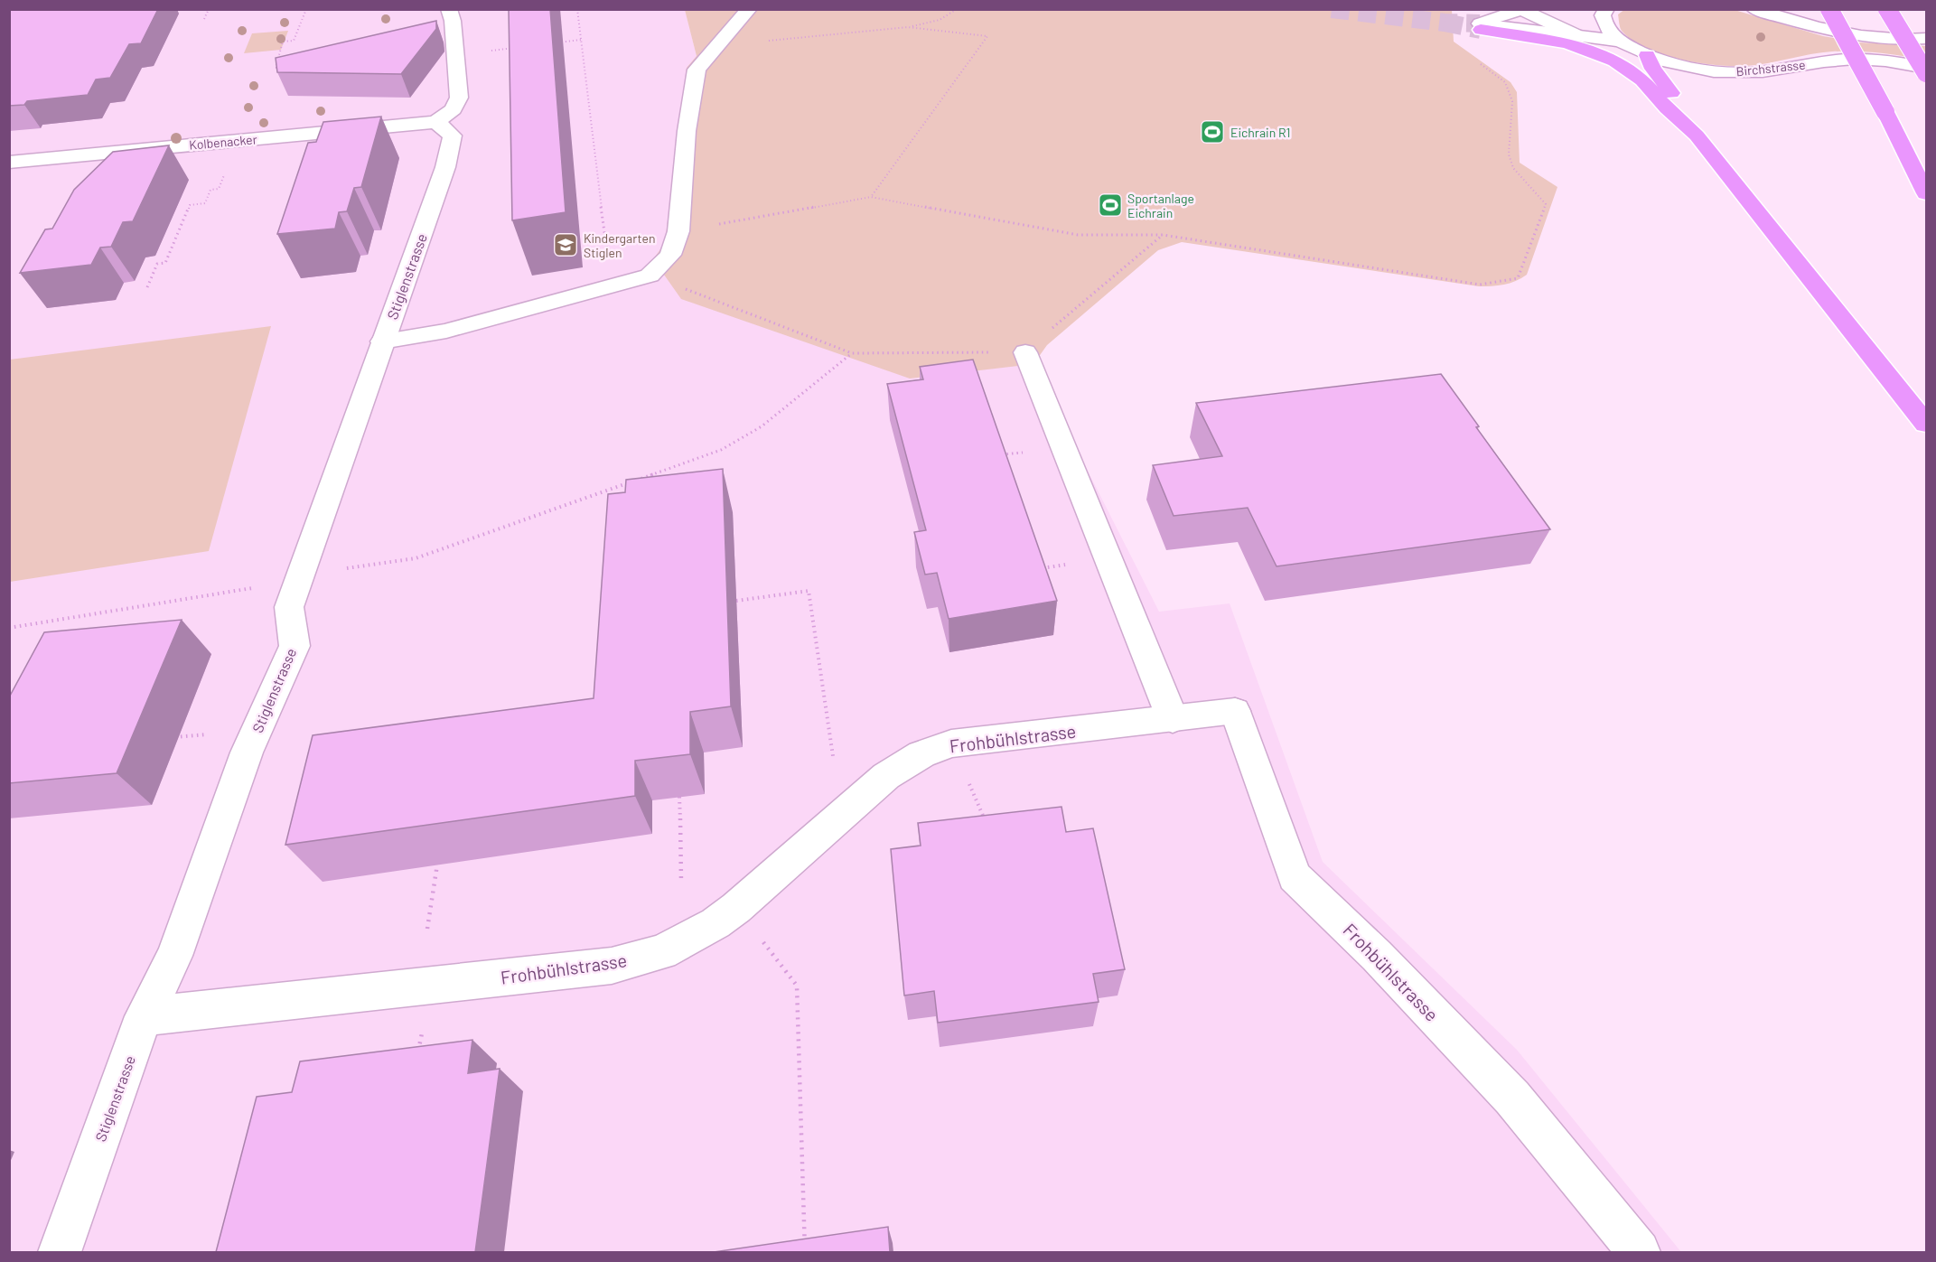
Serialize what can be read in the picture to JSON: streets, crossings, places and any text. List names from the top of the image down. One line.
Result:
{"streets":{"street":["Birchstrasse","Kolbenacker","Stiglenstrasse","Frohbühlstrasse"]},"crossings":[["Kolbenacker","Stiglenstrasse"],["Stiglenstrasse","Frohbühlstrasse"]],"places":{"sports":["Eichrain R1","Sportanlage Eichrain"],"school or university":["Kindergarten Stiglen"]}}
